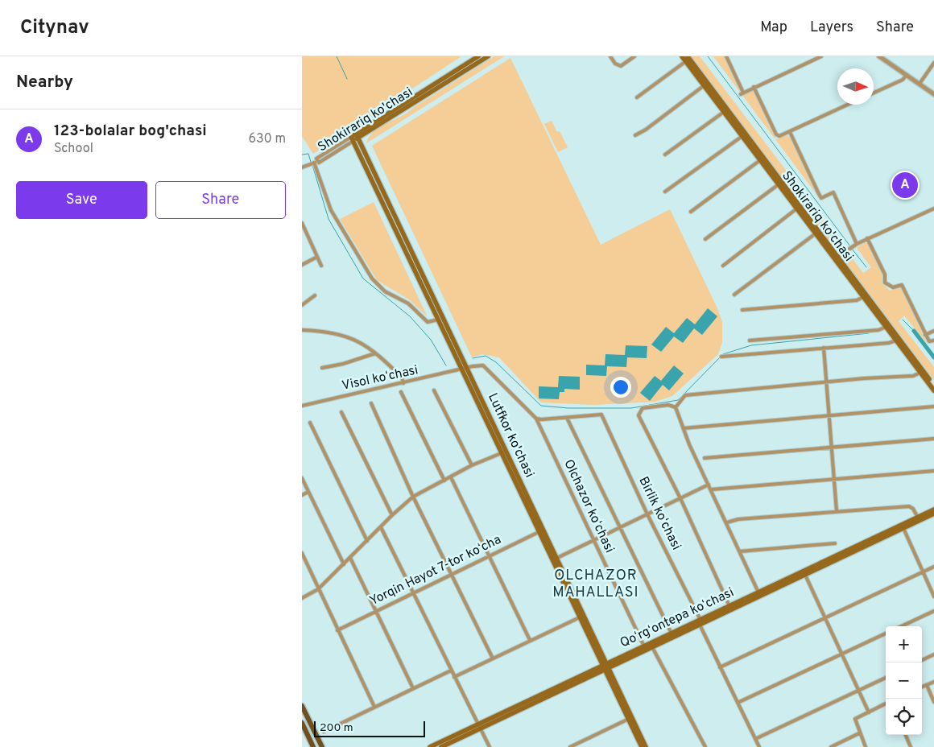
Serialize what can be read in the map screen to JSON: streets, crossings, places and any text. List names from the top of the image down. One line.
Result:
{"streets":{"main road":["Shokirariq ko'chasi","Lutfkor ko'chasi","Qoʻrgʻontepa koʻchasi"],"street":["Visol koʻchasi","Olchazor koʻchasi","Birlik koʻchasi","Yorqin Hayot 7-tor koʻcha"]},"crossings":[["Shokirariq ko'chasi","Lutfkor ko'chasi"],["Visol koʻchasi","Lutfkor ko'chasi"],["Visol koʻchasi","Olchazor koʻchasi"],["Lutfkor ko'chasi","Yorqin Hayot 7-tor koʻcha"],["Lutfkor ko'chasi","Qoʻrgʻontepa koʻchasi"],["Olchazor koʻchasi","Qoʻrgʻontepa koʻchasi"],["Birlik koʻchasi","Qoʻrgʻontepa koʻchasi"]],"districts":["OLCHAZOR MAHALLASI"],"scale_bar":"200 m","north":"right","page":{"header":"Citynav","nav":["Map","Layers","Share"],"heading":"Nearby","list":[{"mark":"A","name":"123-bolalar bog'chasi","note":"School","value":"630 m"}],"buttons":["Save","Share"],"pins":"A","map_buttons":["+","−"],"scale":"200 m"}}
